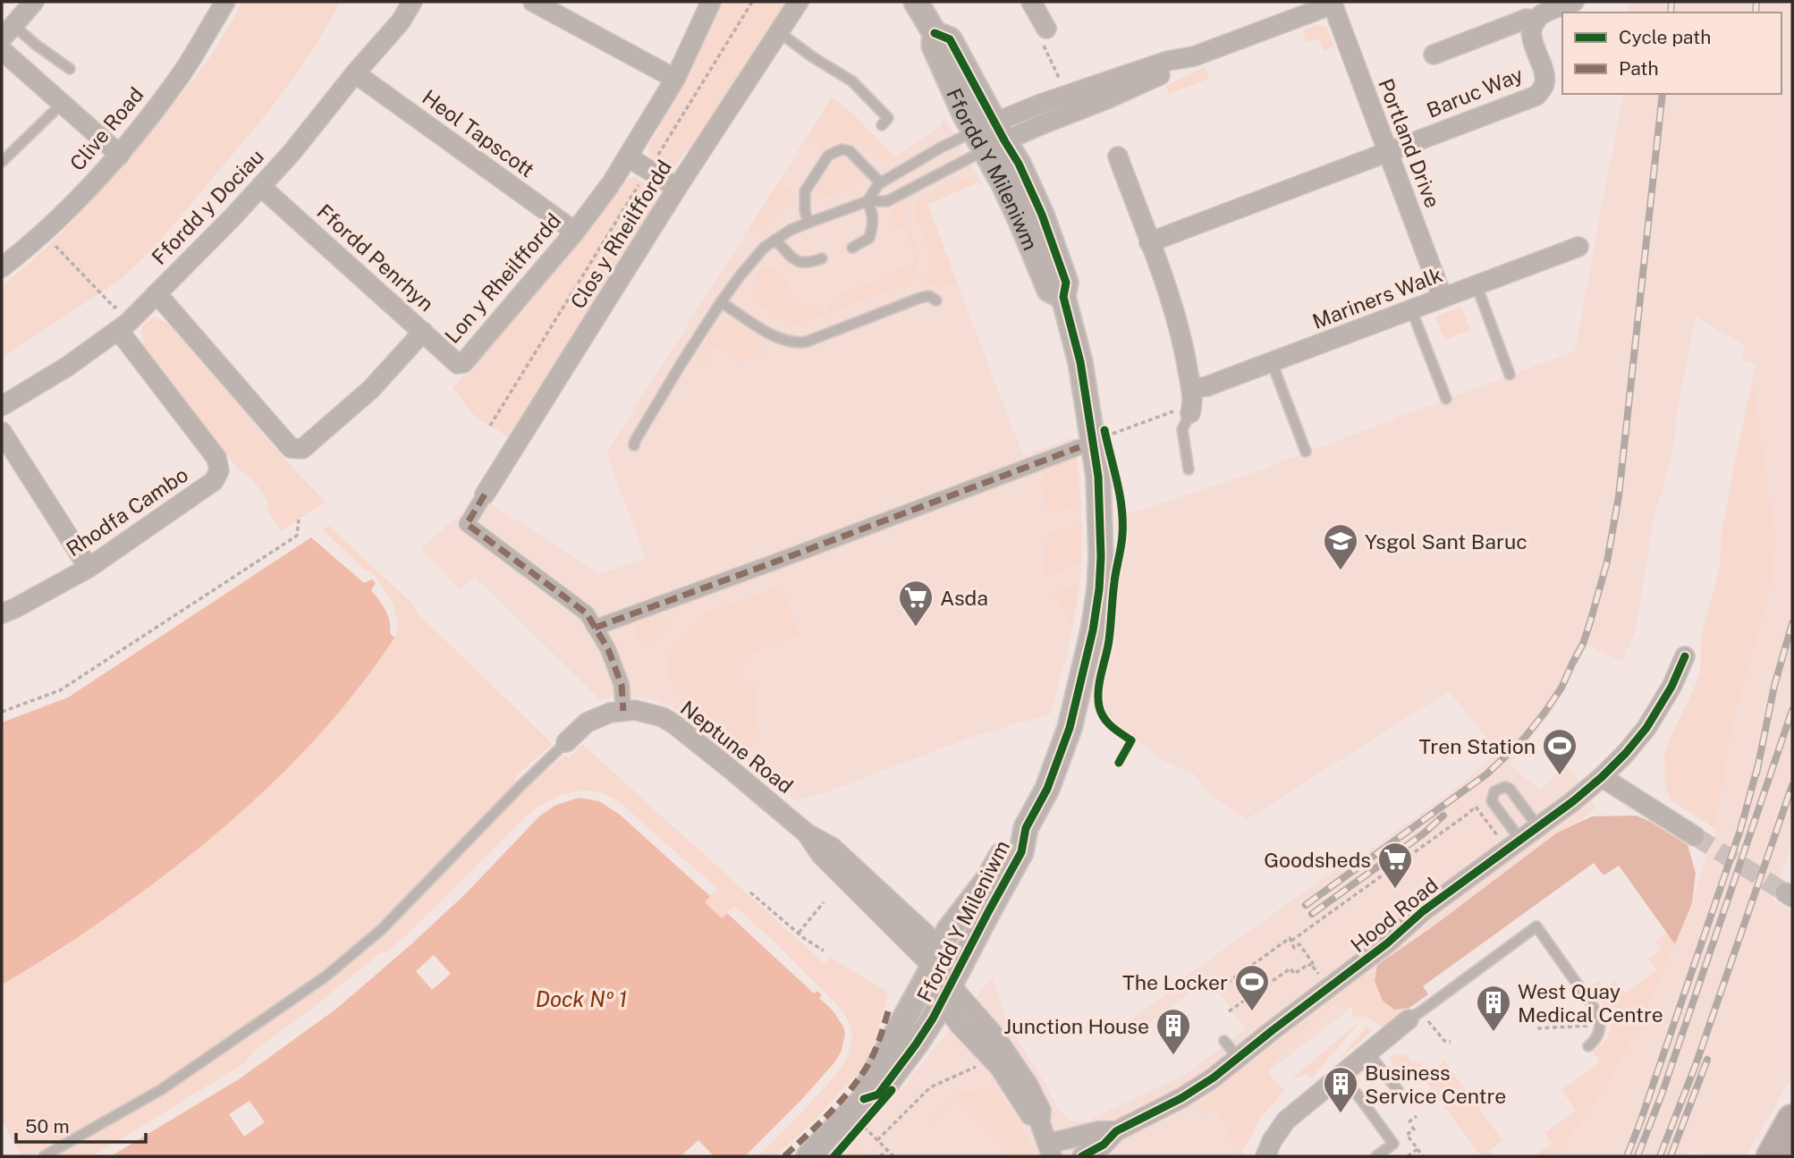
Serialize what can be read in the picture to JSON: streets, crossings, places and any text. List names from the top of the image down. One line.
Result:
{"streets":{"street":["Baruc Way","Clive Road","Heol Tapscott","Portland Drive","Ffordd Y Mileniwm","Ffordd y Dociau","Clos y Rheilffordd","Ffordd Penrhyn","Lon y Rheilffordd","Mariners Walk","Rhodfa Cambo","Neptune Road","Hood Road"]},"crossings":[["Baruc Way","Portland Drive"],["Heol Tapscott","Ffordd y Dociau"],["Heol Tapscott","Lon y Rheilffordd"],["Portland Drive","Ffordd Y Mileniwm"],["Portland Drive","Mariners Walk"],["Ffordd Y Mileniwm","Neptune Road"],["Ffordd Y Mileniwm","Hood Road"],["Ffordd y Dociau","Ffordd Penrhyn"],["Ffordd y Dociau","Rhodfa Cambo"],["Ffordd Penrhyn","Lon y Rheilffordd"],["Neptune Road","Hood Road"]],"water":["Dock Nº 1"],"places":{"school or university":["Ysgol Sant Baruc"],"supermarket":["Asda","Goodsheds"],"sports":["Tren Station","The Locker"],"building":["West Quay Medical Centre","Junction House","Business Service Centre"]},"legend":["Cycle path","Path"],"scale_bar":"50 m"}
